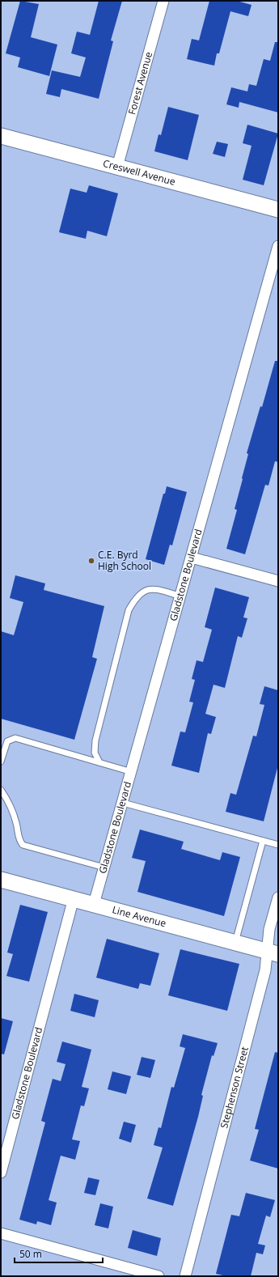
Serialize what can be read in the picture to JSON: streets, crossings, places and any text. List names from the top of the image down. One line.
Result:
{"streets":{"street":["Forest Avenue","Creswell Avenue","Gladstone Boulevard","Line Avenue","Stephenson Street"]},"crossings":[["Forest Avenue","Creswell Avenue"],["Gladstone Boulevard","Line Avenue"],["Line Avenue","Stephenson Street"]],"places":["C.E. Byrd High School"],"scale_bar":"50 m"}
